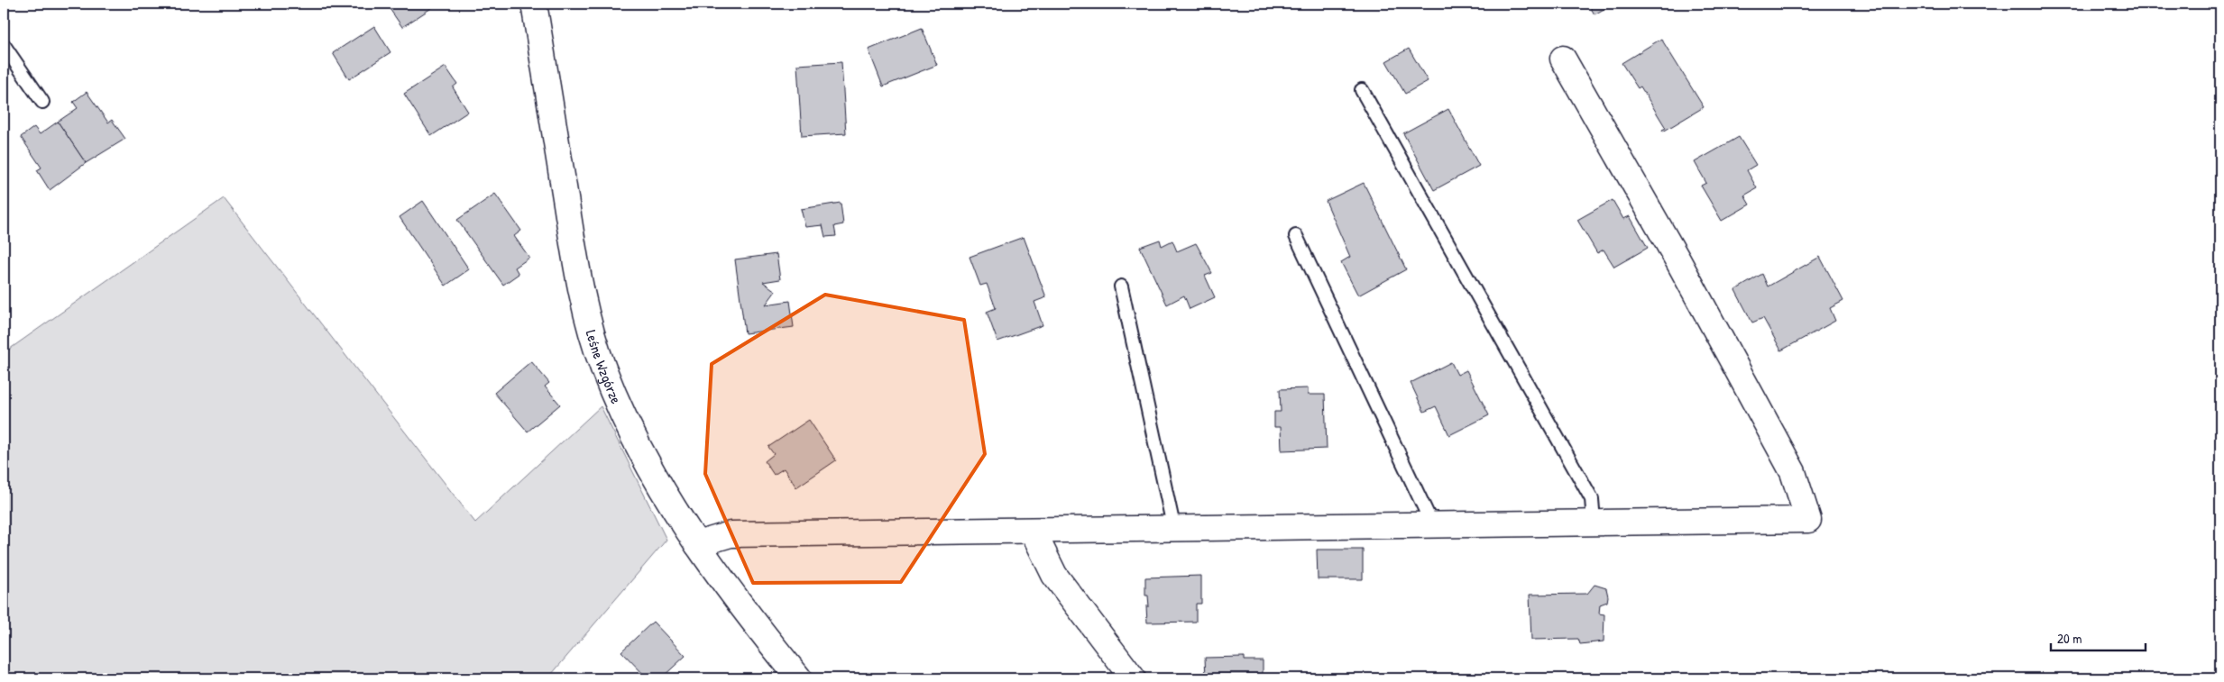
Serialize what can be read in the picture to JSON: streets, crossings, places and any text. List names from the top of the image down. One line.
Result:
{"streets":{"street":["Leśne Wzgórze"]},"scale_bar":"20 m"}
